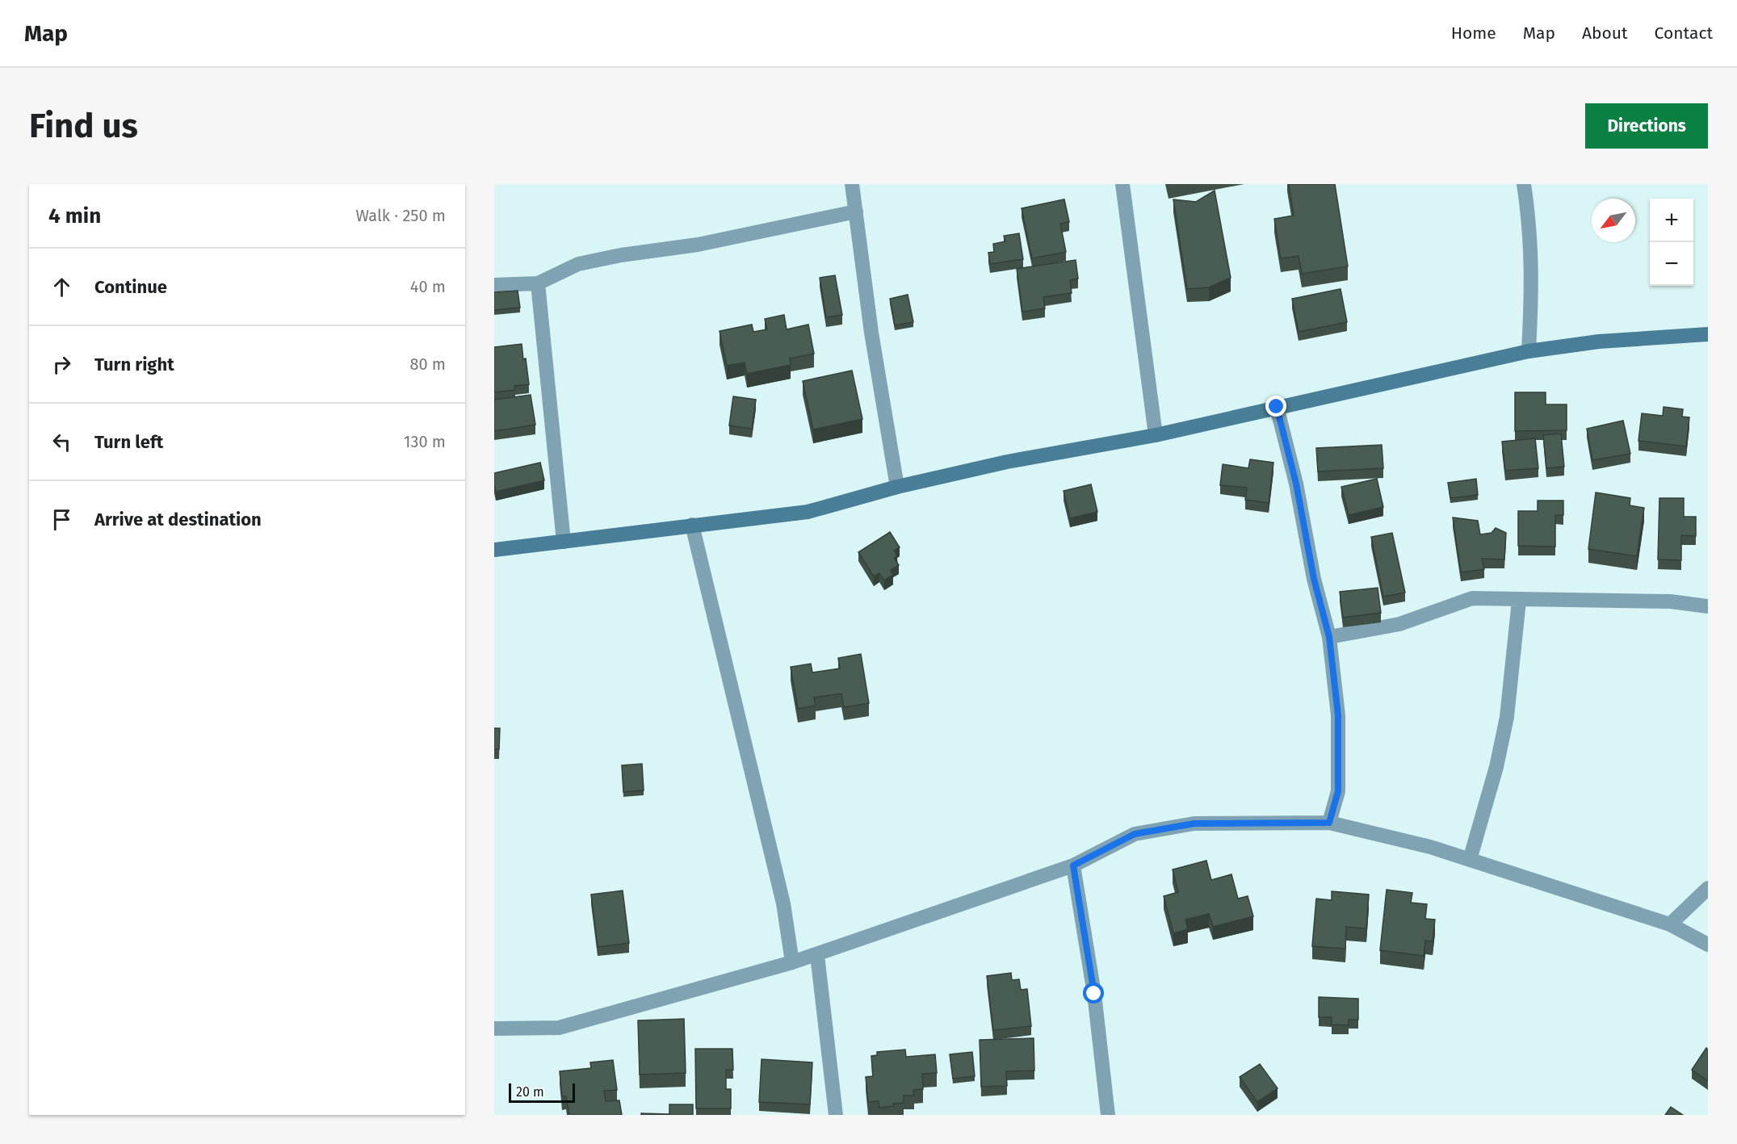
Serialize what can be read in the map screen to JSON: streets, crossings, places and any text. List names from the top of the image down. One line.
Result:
{"scale_bar":"20 m","north":"bottom left","page":{"header":"Map","nav":["Home","Map","About","Contact"],"buttons":"Directions","title":"Find us","heading":["4 min","Walk · 250 m"],"map_buttons":["+","−"],"list":[["Continue","40 m"],["Turn right","80 m"],["Turn left","130 m"],"Arrive at destination"],"scale":"20 m"}}
